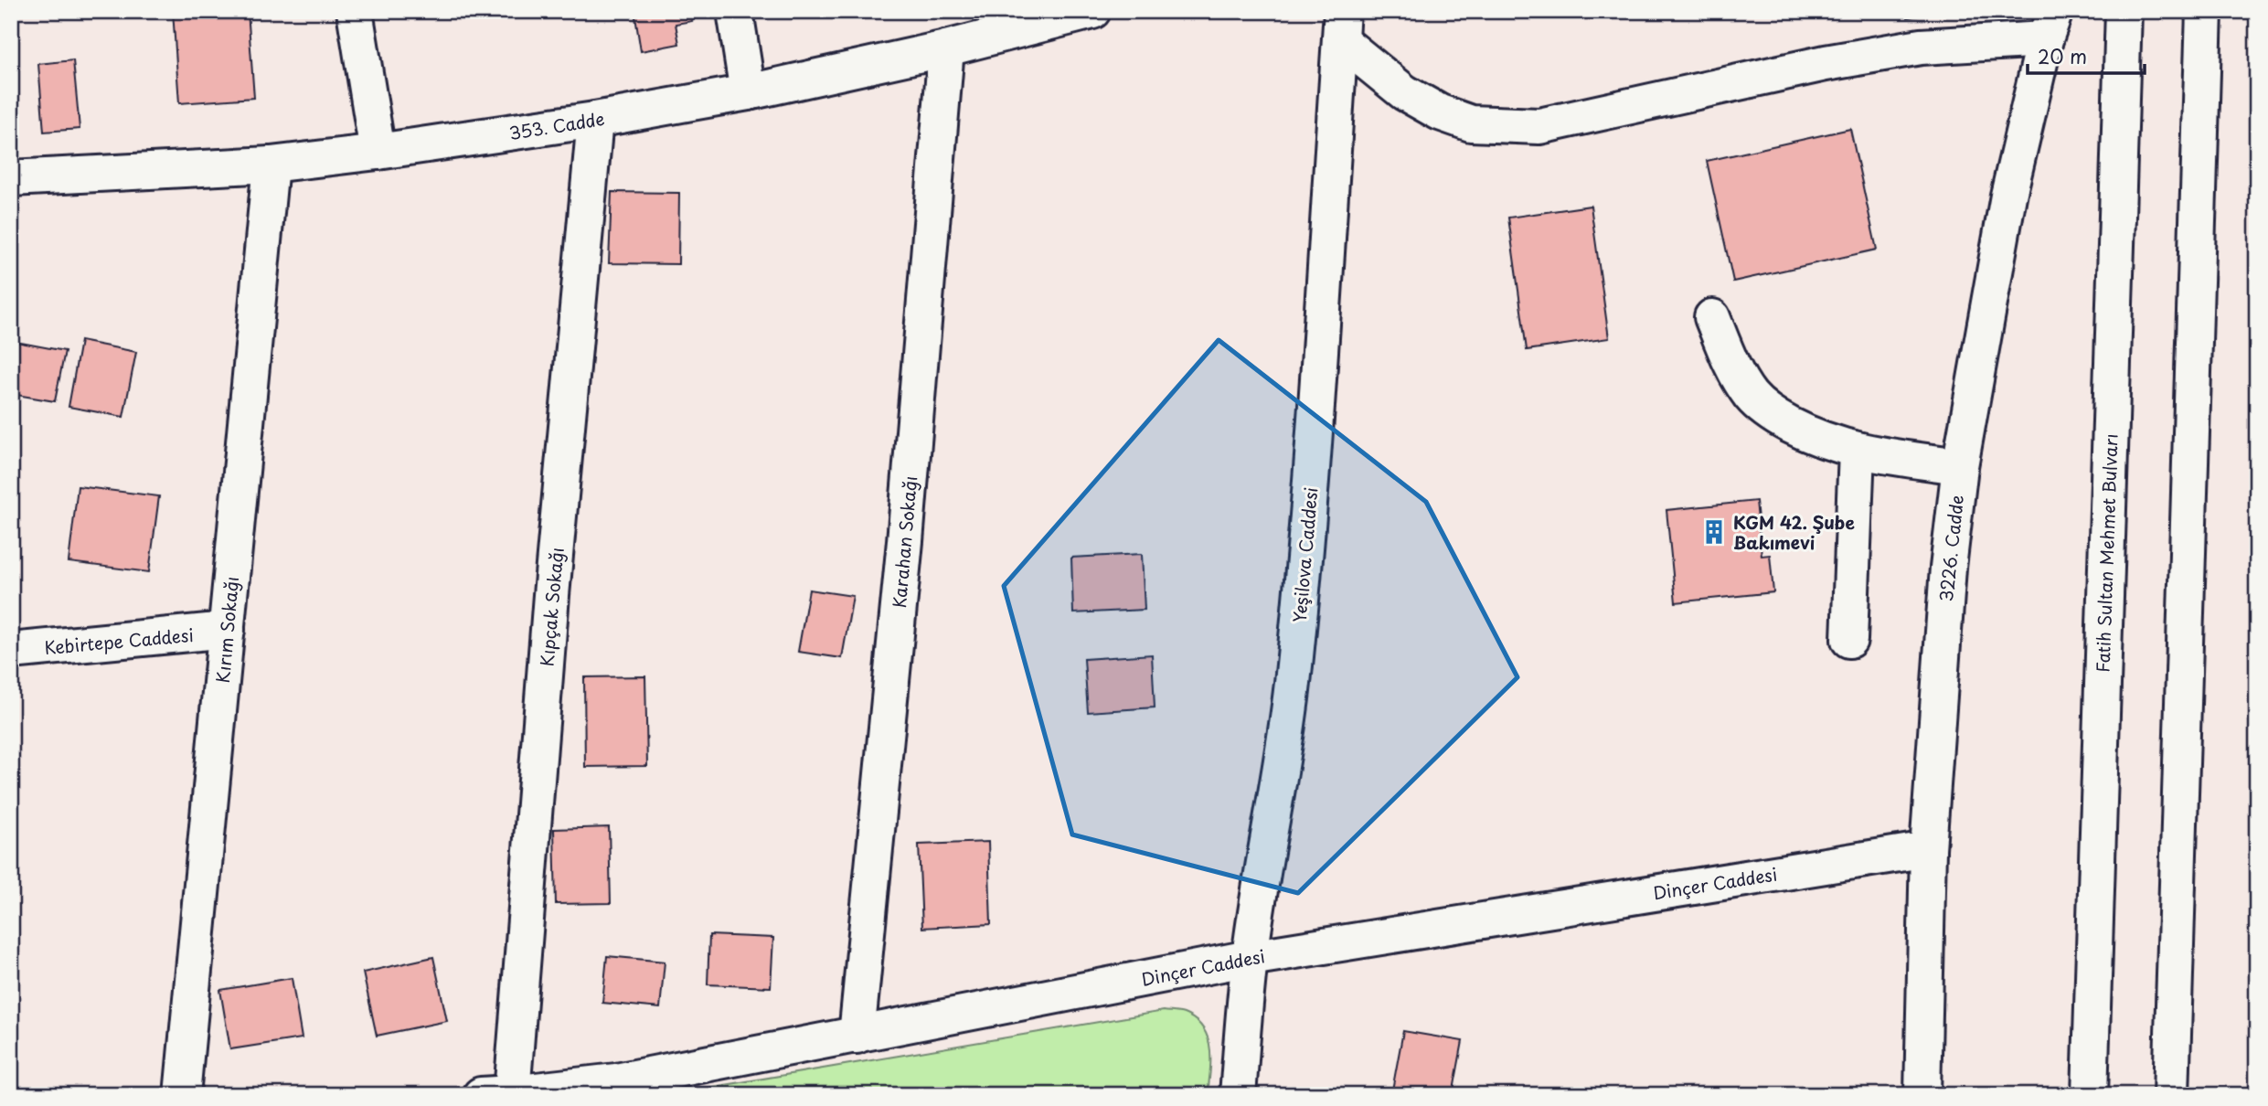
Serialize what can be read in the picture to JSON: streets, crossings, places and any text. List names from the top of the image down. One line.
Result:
{"streets":{"main road":["353. Cadde","Karahan Sokağı","3226. Cadde","Fatih Sultan Mehmet Bulvarı","Yeşilova Caddesi","Kıpçak Sokağı","Kırım Sokağı","Kebirtepe Caddesi","Dinçer Caddesi"]},"crossings":[["353. Cadde","Karahan Sokağı"],["353. Cadde","Kıpçak Sokağı"],["353. Cadde","Kırım Sokağı"],["Karahan Sokağı","Dinçer Caddesi"],["3226. Cadde","Dinçer Caddesi"],["Yeşilova Caddesi","Dinçer Caddesi"],["Kıpçak Sokağı","Dinçer Caddesi"],["Kırım Sokağı","Kebirtepe Caddesi"]],"places":{"building":["KGM 42. Şube Bakımevi"]},"scale_bar":"20 m"}
